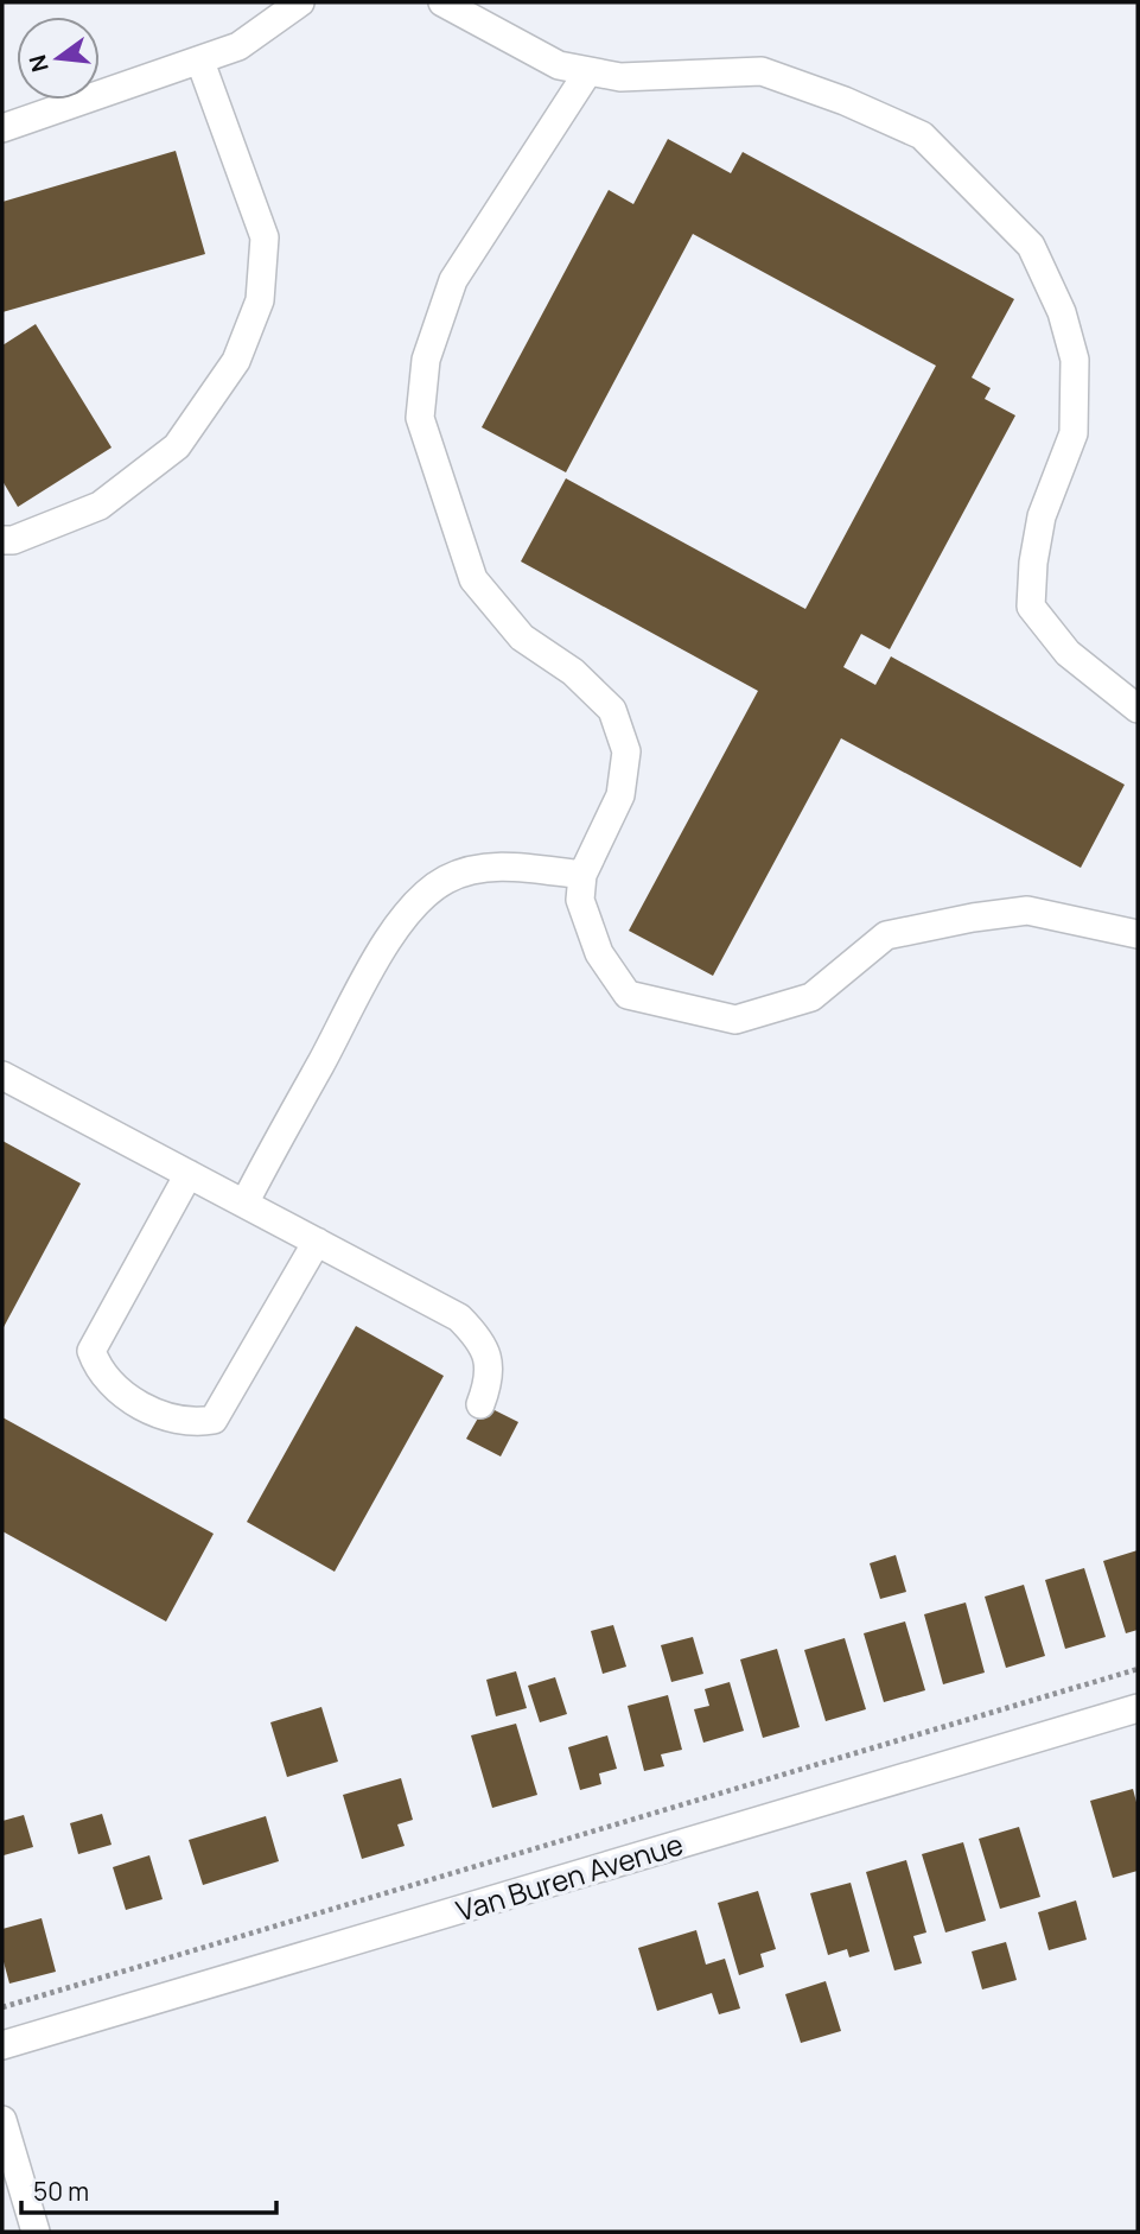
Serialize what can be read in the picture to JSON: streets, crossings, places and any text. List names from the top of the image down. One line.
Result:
{"streets":{"street":["Van Buren Avenue"]},"scale_bar":"50 m","north":"left"}
